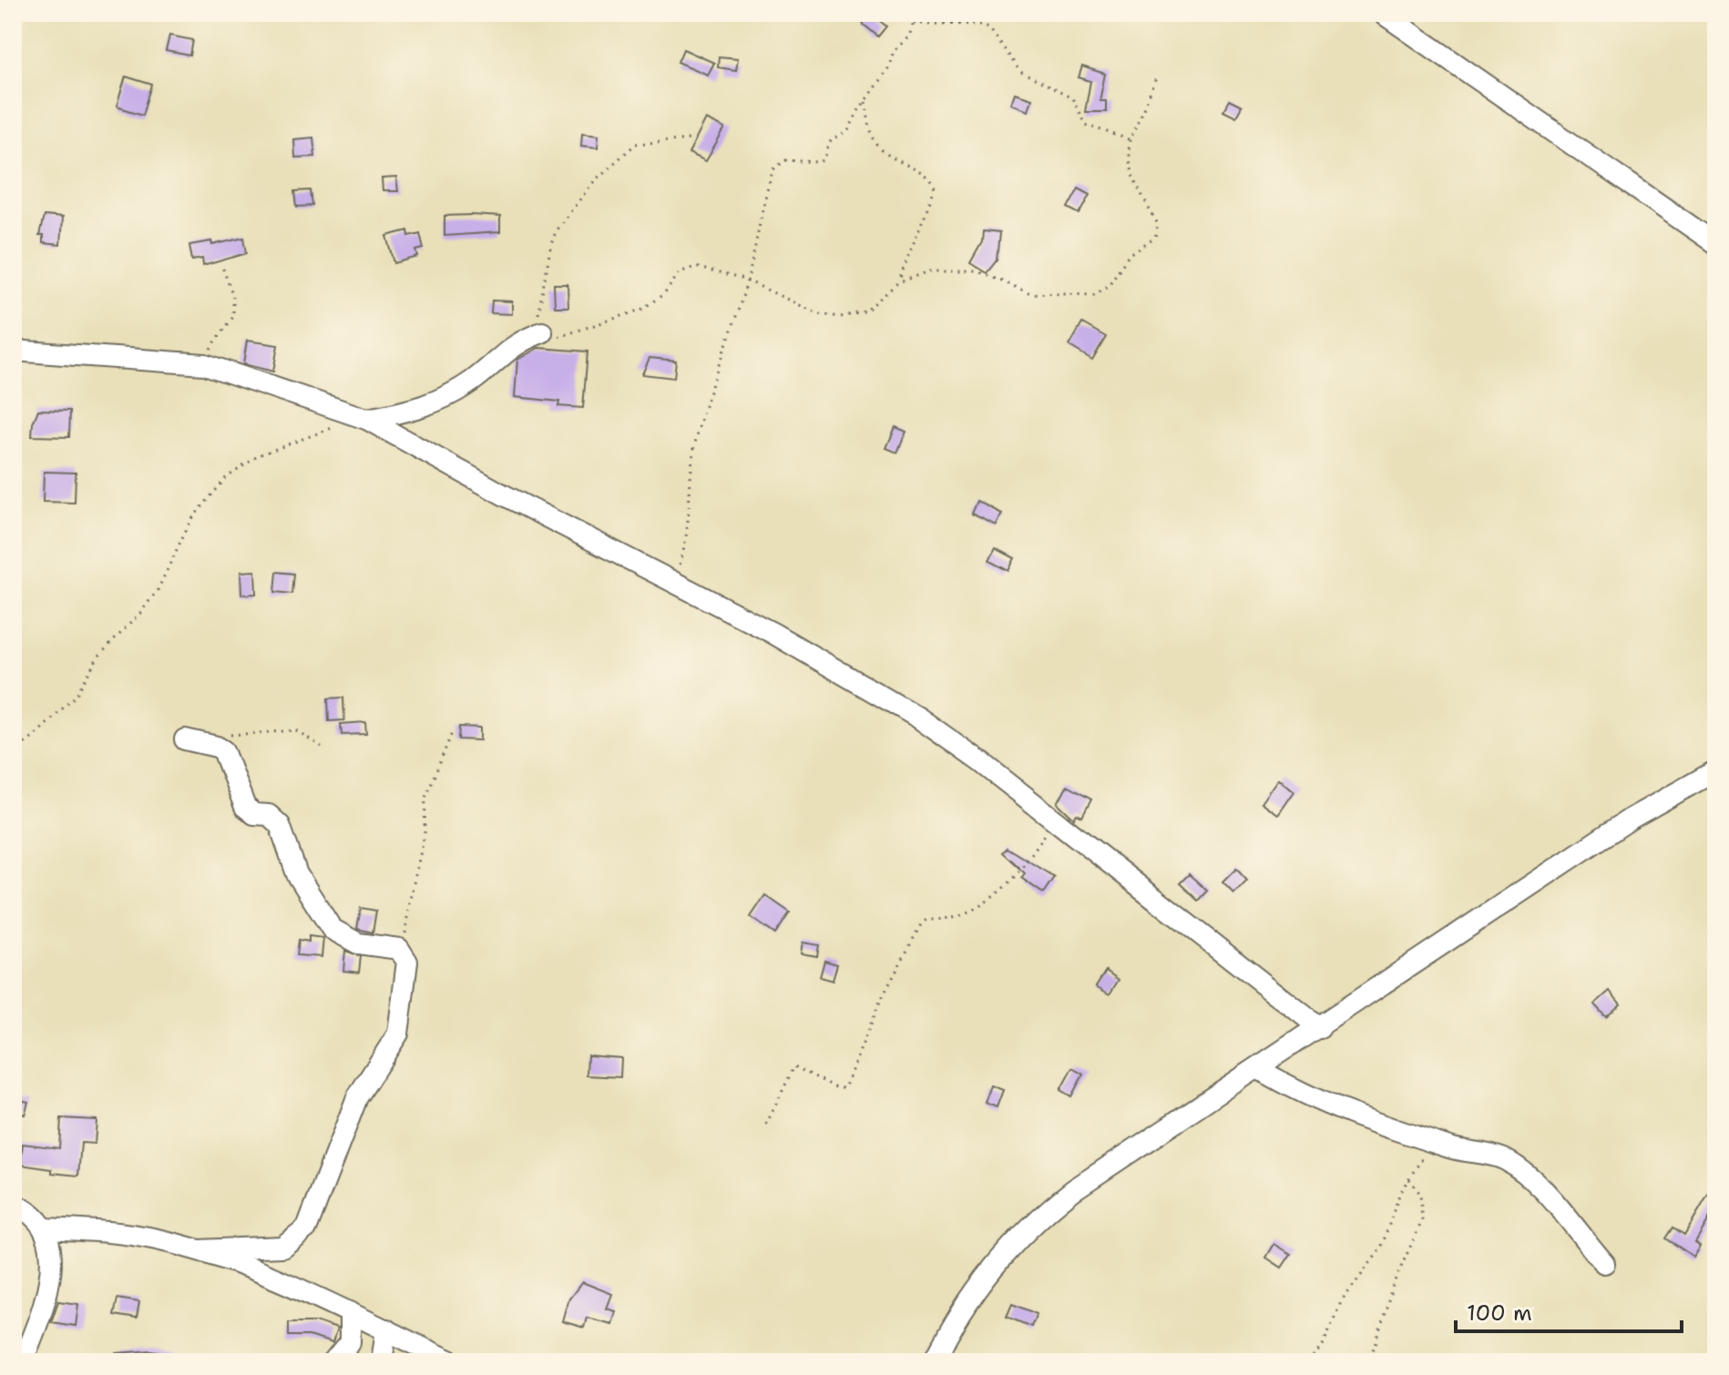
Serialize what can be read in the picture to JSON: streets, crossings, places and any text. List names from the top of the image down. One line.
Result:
{"scale_bar":"100 m"}
